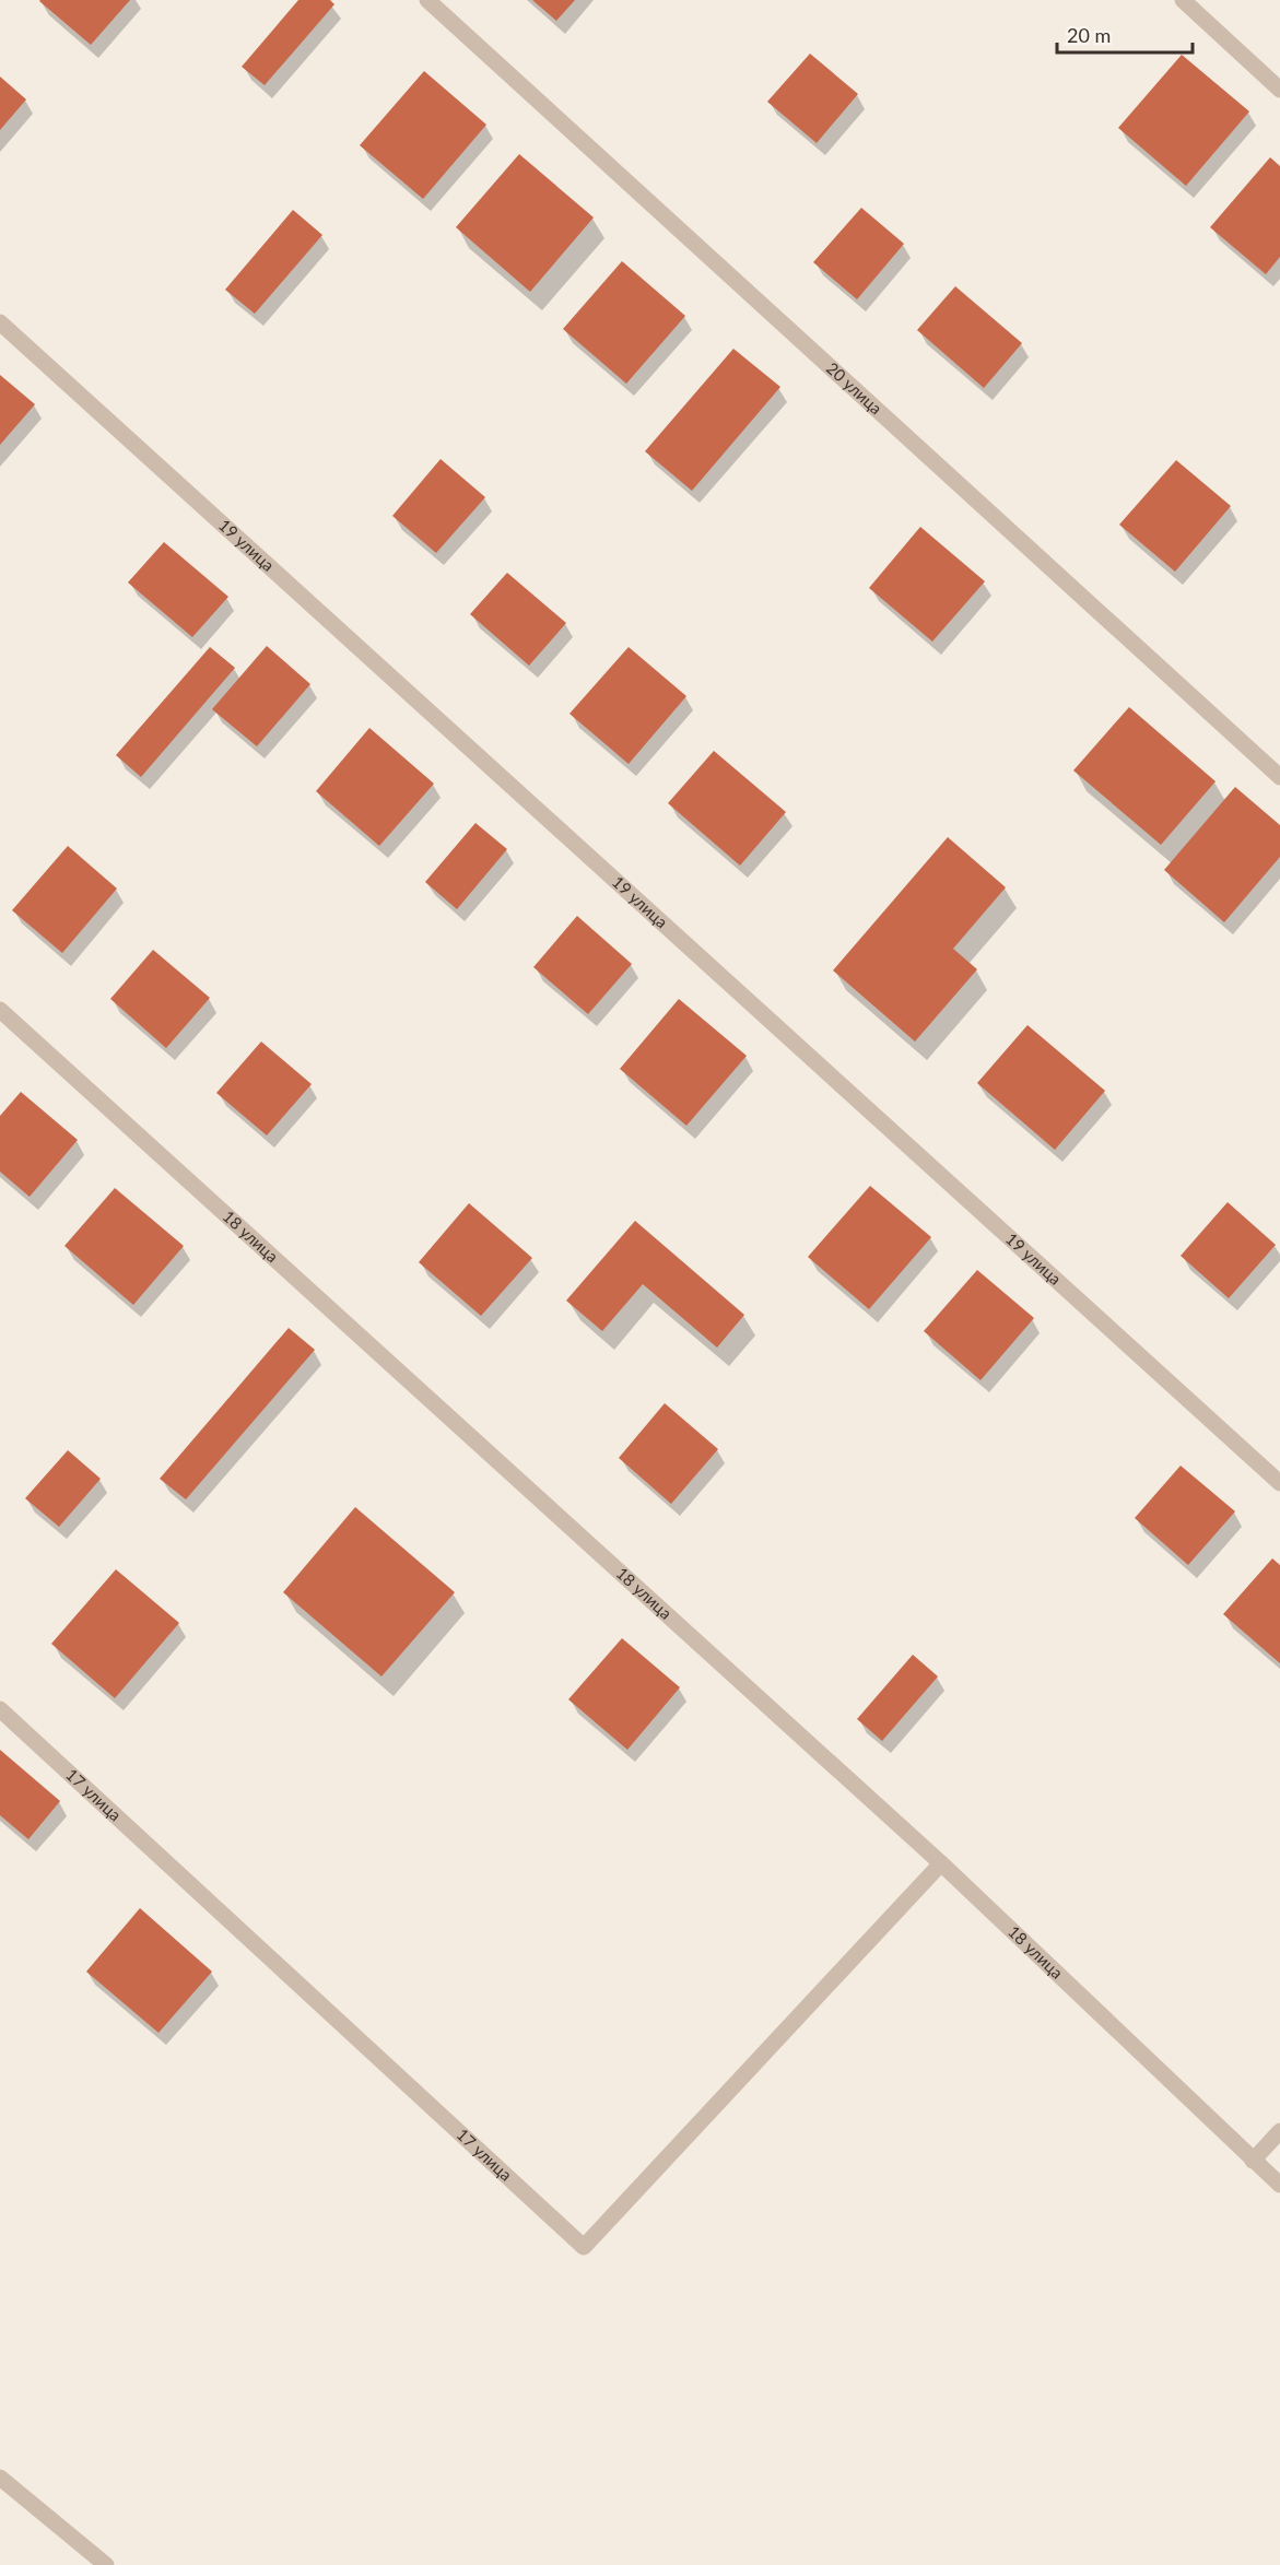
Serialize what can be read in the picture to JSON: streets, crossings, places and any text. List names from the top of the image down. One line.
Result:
{"streets":{"street":["20 улица","19 улица","18 улица","17 улица"]},"crossings":[["18 улица","17 улица"]],"scale_bar":"20 m"}
